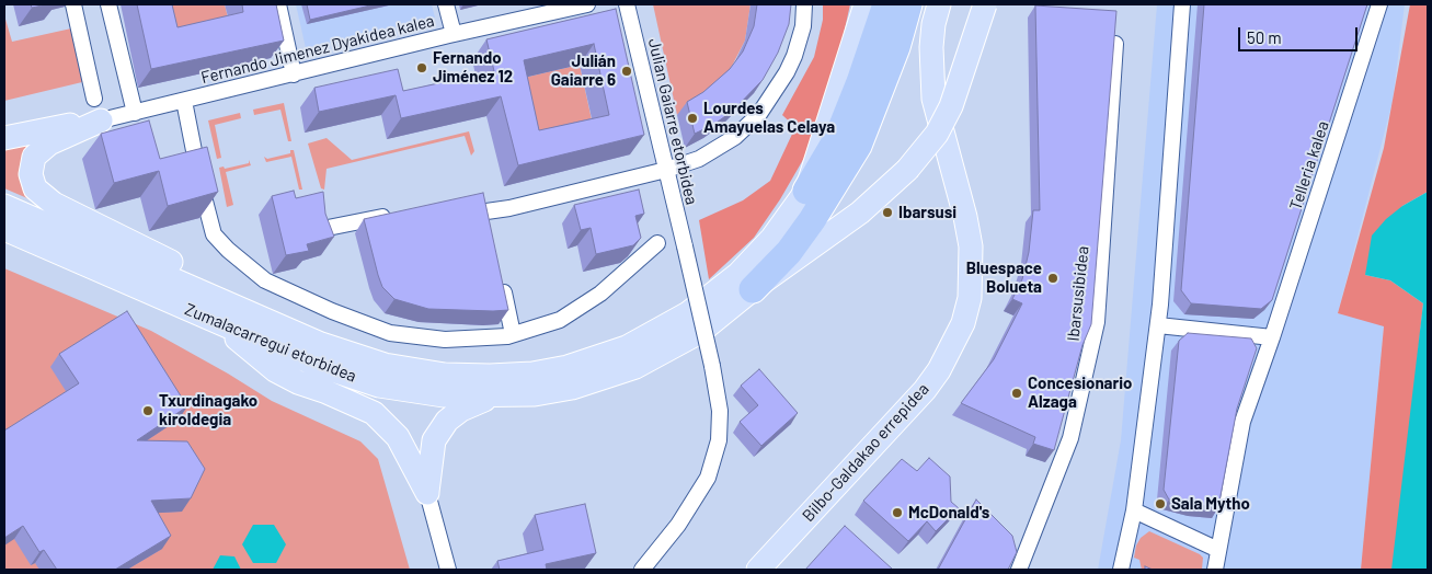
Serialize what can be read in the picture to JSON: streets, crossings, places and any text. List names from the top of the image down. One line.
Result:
{"streets":{"highway":["Zumalacarregui etorbidea"],"main road":["Bilbo-Galdakao errepidea"],"street":["Fernando Jimenez Dyakidea kalea","Julian Gaiarre etorbidea","Telleria kalea","Ibarsusibidea"]},"places":["Fernando Jiménez 12","Julián Gaiarre 6","Lourdes Amayuelas Celaya","Ibarsusi","Bluespace Bolueta","Concesionario Alzaga","Txurdinagako kiroldegia","Sala Mytho","McDonald's"],"scale_bar":"50 m"}
